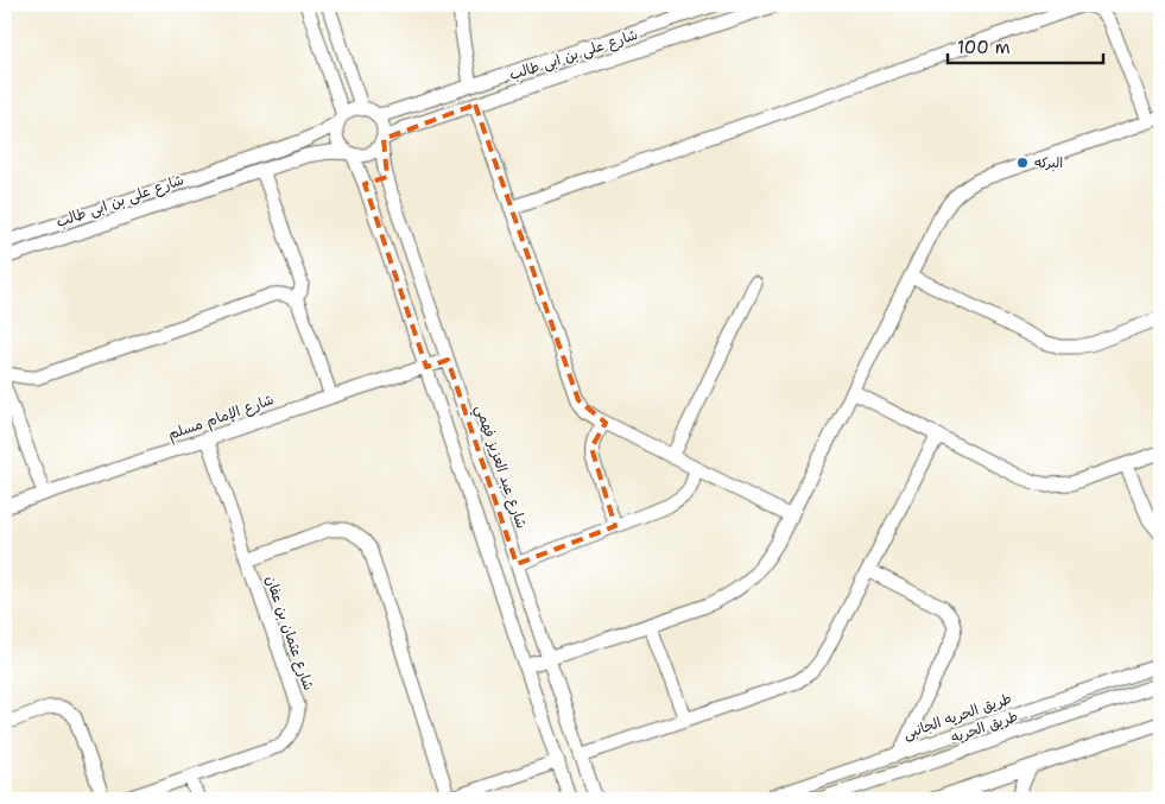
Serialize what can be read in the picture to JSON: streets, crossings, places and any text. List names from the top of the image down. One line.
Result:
{"streets":{"street":["شارع على بن ابى طالب","شارع الإمام مسلم","شارع عبد العزيز فهمي","شارع عثمان بن عفان","طريق الحريه الجانبى","طريق الحريه"]},"crossings":[["شارع على بن ابى طالب","شارع عبد العزيز فهمي"],["شارع الإمام مسلم","شارع عبد العزيز فهمي"],["شارع الإمام مسلم","شارع عثمان بن عفان"]],"places":["البركه"],"scale_bar":"100 m"}
